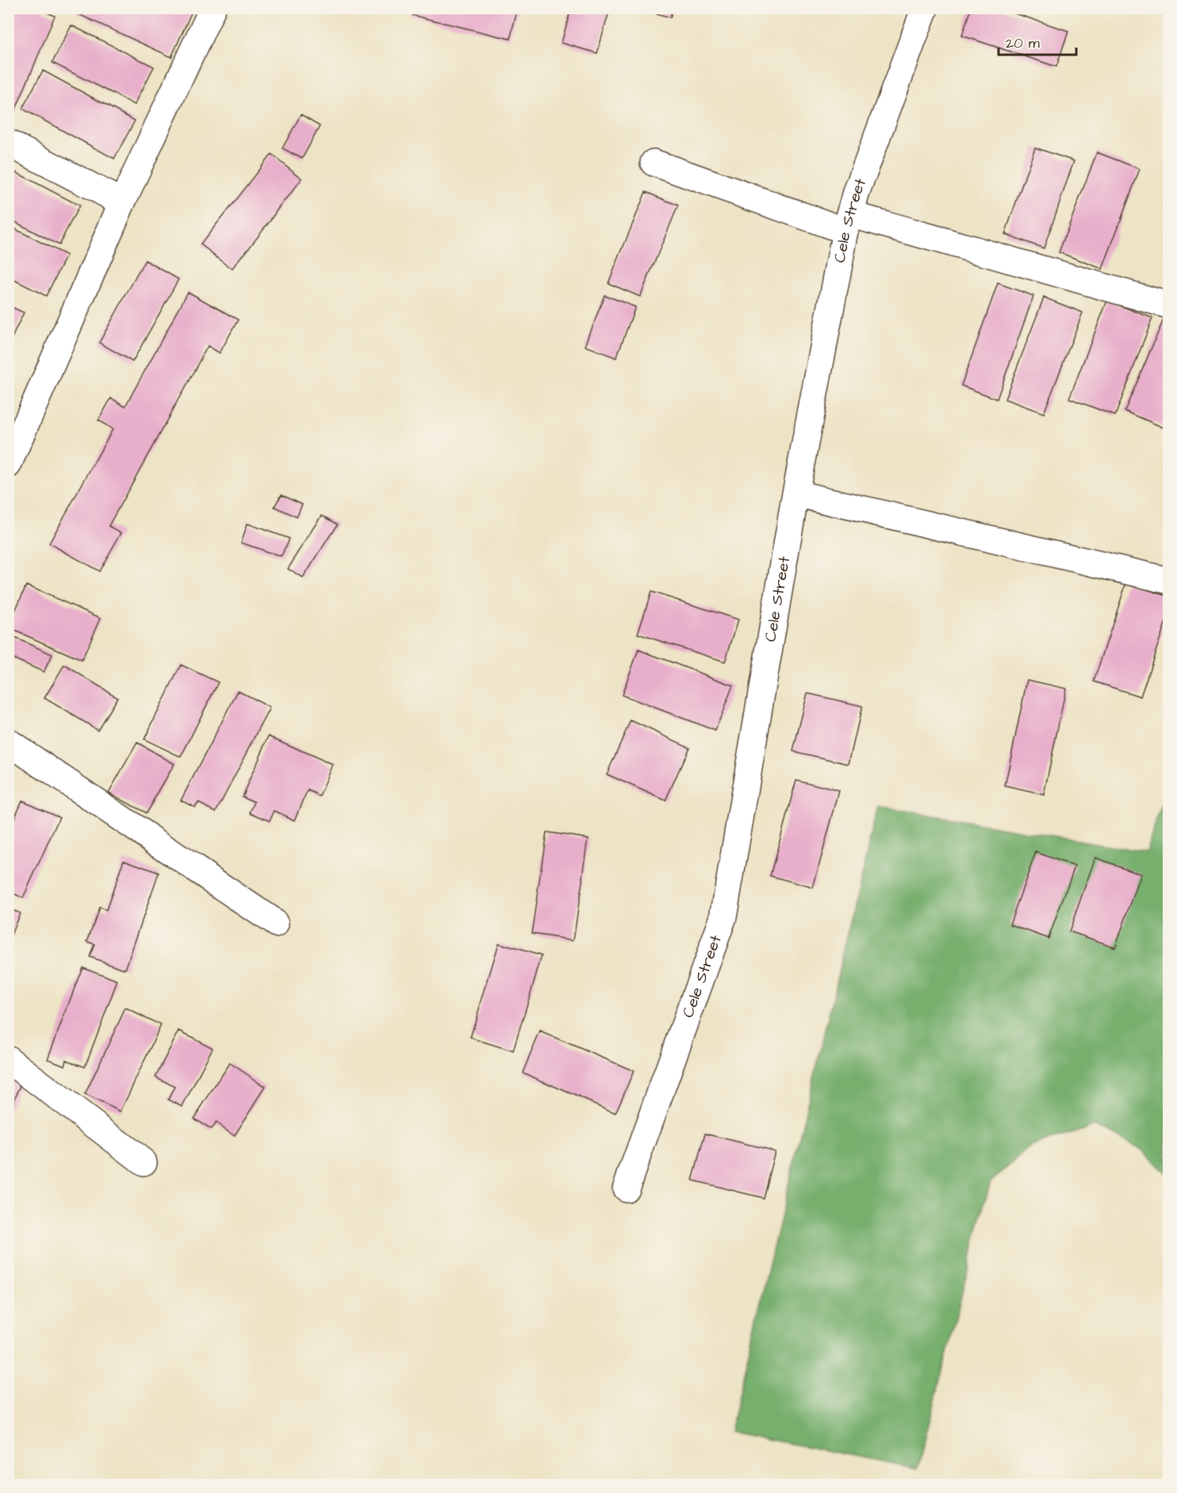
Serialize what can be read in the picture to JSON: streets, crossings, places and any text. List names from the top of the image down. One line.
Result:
{"streets":{"street":["Cele Street"]},"scale_bar":"20 m"}
